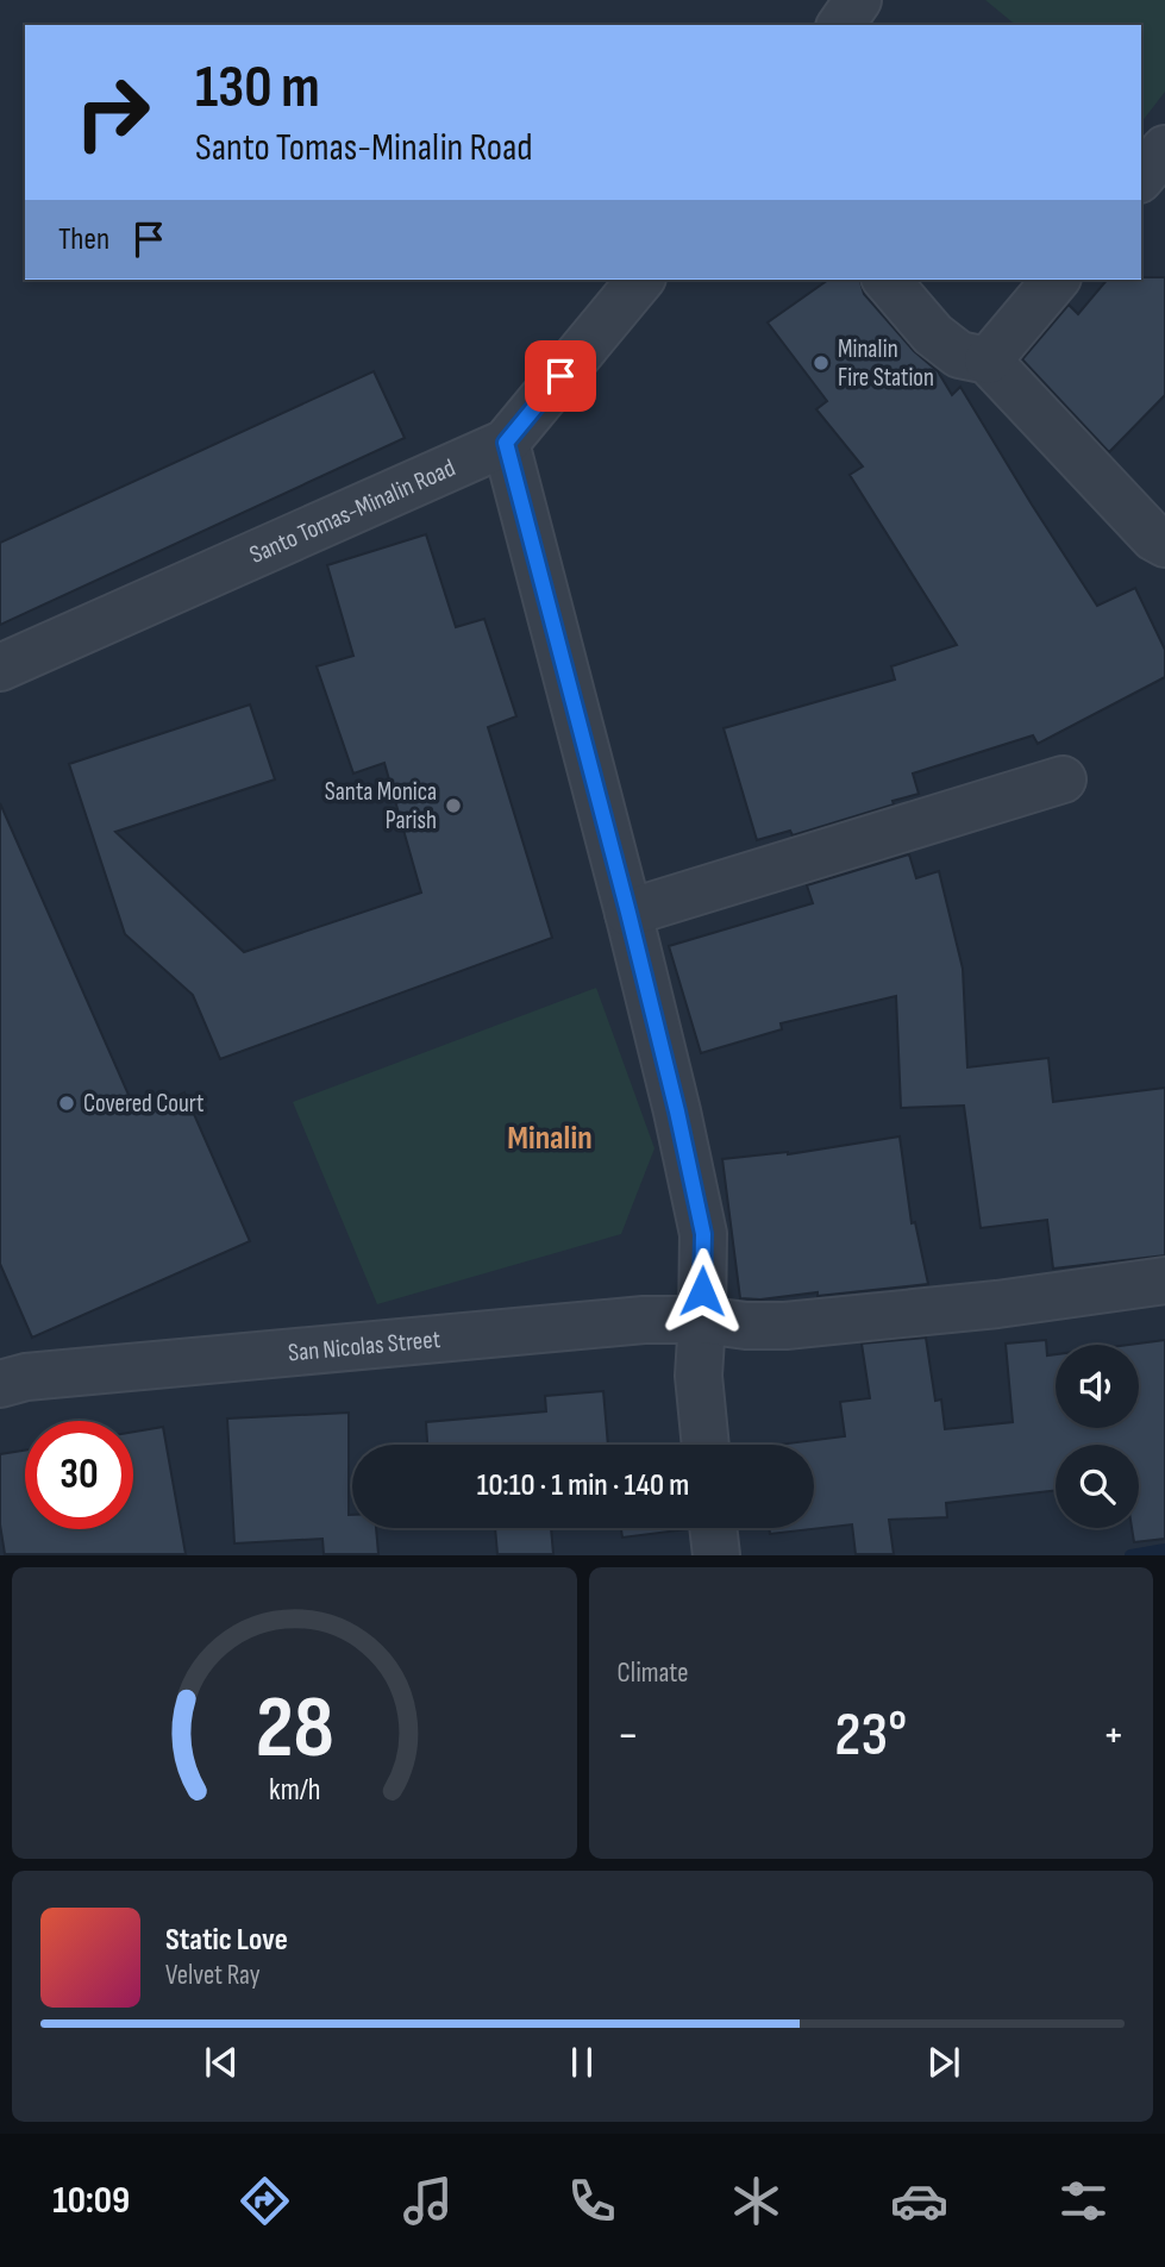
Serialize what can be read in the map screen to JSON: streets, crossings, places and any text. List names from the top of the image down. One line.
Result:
{"streets":{"street":["Santo Tomas-Minalin Road","San Nicolas Street"]},"districts":["Minalin"],"places":["Minalin Fire Station","Santa Monica Parish","Covered Court"],"page":{"turn":["130 m","Santo Tomas-Minalin Road"],"then":"Then","limit":"30","trip":"10:10 · 1 min · 140 m","tile":"Climate","heat":["−","23°","+"],"song":["Static Love","Velvet Ray"],"tabs":"10:09","gauge":["28","km/h"]}}
